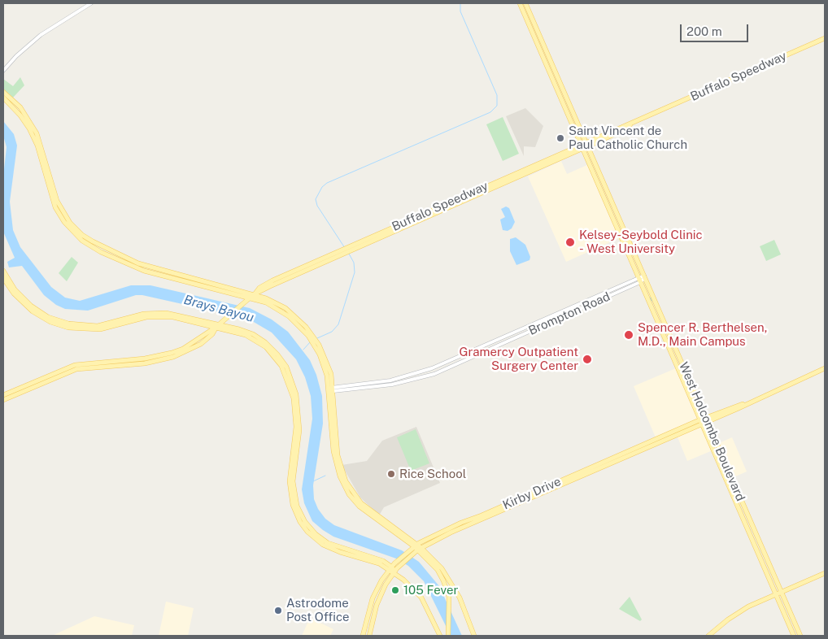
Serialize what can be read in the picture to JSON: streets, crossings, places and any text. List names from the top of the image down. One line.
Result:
{"streets":{"main road":["Buffalo Speedway","West Holcombe Boulevard","Kirby Drive"],"street":["Brompton Road"]},"crossings":[["Buffalo Speedway","West Holcombe Boulevard"],["Brompton Road","West Holcombe Boulevard"],["West Holcombe Boulevard","Kirby Drive"]],"water":["Brays Bayou"],"places":["Saint Vincent de Paul Catholic Church","Kelsey-Seybold Clinic - West University","Spencer R. Berthelsen, M.D., Main Campus","Gramercy Outpatient Surgery Center","Rice School","105 Fever","Astrodome Post Office"],"scale_bar":"200 m"}
